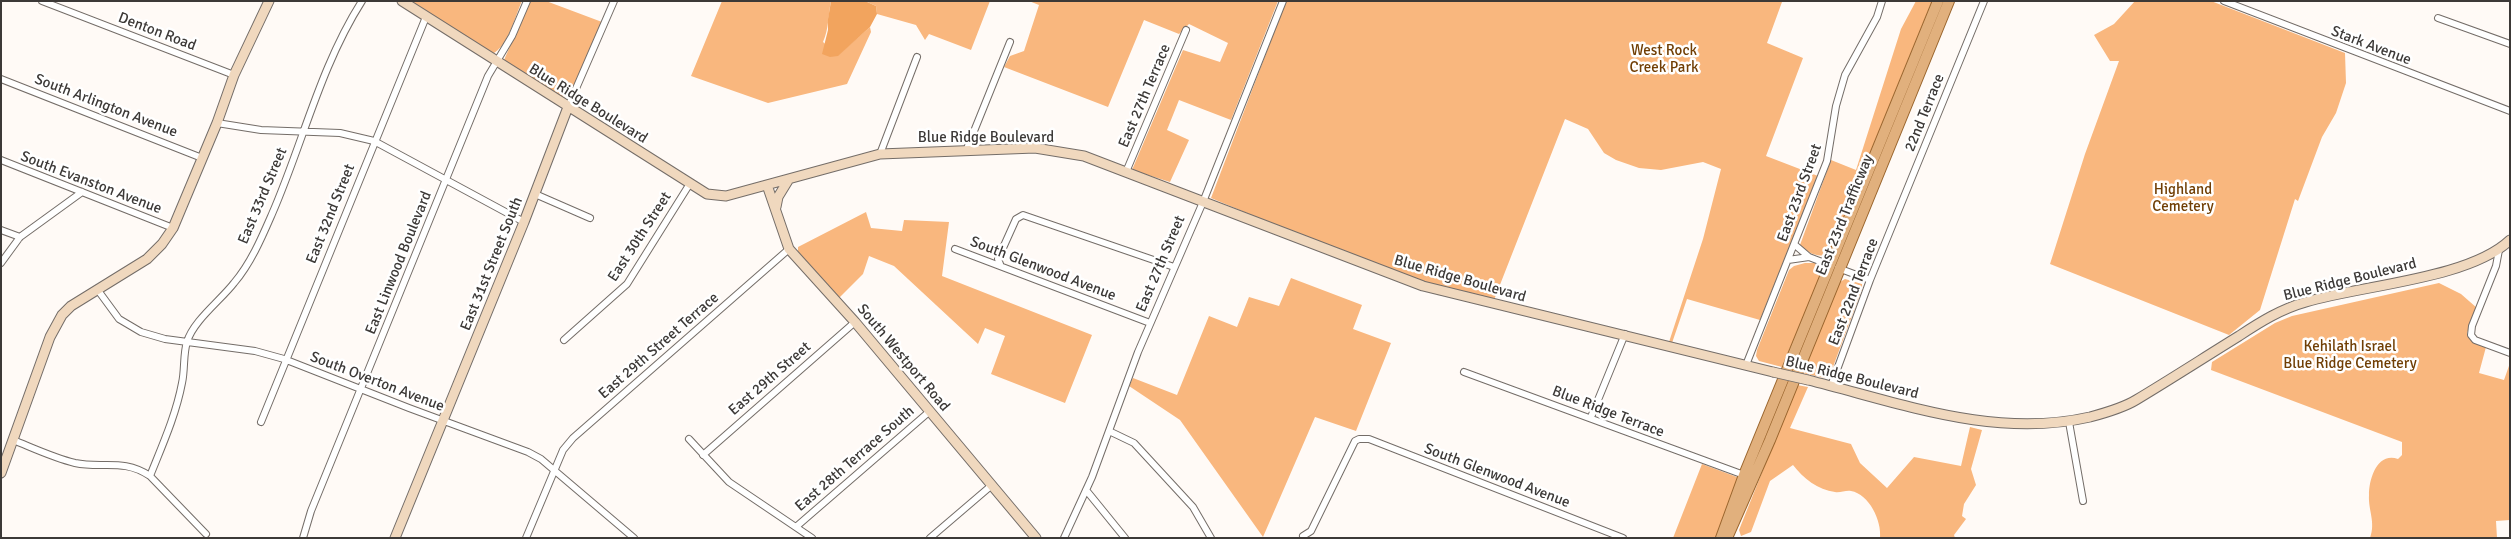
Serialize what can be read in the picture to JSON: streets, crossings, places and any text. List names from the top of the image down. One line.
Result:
{"streets":{"main road":["Blue Ridge Boulevard","East 23rd Trafficway","East 31st Street South","South Westport Road"],"street":["Denton Road","Stark Avenue","East 27th Terrace","South Arlington Avenue","22nd Terrace","South Evanston Avenue","East 23rd Street","East 33rd Street","East 32nd Street","East 30th Street","East Linwood Boulevard","East 27th Street","South Glenwood Avenue","East 22nd Terrace","East 29th Street Terrace","East 29th Street","South Overton Avenue","Blue Ridge Terrace","East 28th Terrace South"]},"crossings":[["East 27th Terrace","Blue Ridge Boulevard"],["Blue Ridge Boulevard","East 23rd Street"],["Blue Ridge Boulevard","East 32nd Street"],["Blue Ridge Boulevard","East 30th Street"],["Blue Ridge Boulevard","East Linwood Boulevard"],["Blue Ridge Boulevard","East 31st Street South"],["Blue Ridge Boulevard","East 27th Street"],["Blue Ridge Boulevard","East 22nd Terrace"],["Blue Ridge Boulevard","South Westport Road"],["22nd Terrace","East 22nd Terrace"],["East 33rd Street","South Overton Avenue"],["East 32nd Street","South Overton Avenue"],["East Linwood Boulevard","South Overton Avenue"],["East 31st Street South","South Overton Avenue"],["East 27th Street","South Glenwood Avenue"],["East 29th Street Terrace","South Westport Road"],["East 29th Street Terrace","South Overton Avenue"],["South Westport Road","East 29th Street"],["South Westport Road","East 28th Terrace South"]],"parks":["West Rock Creek Park","Highland Cemetery","Kehilath Israel Blue Ridge Cemetery"]}
